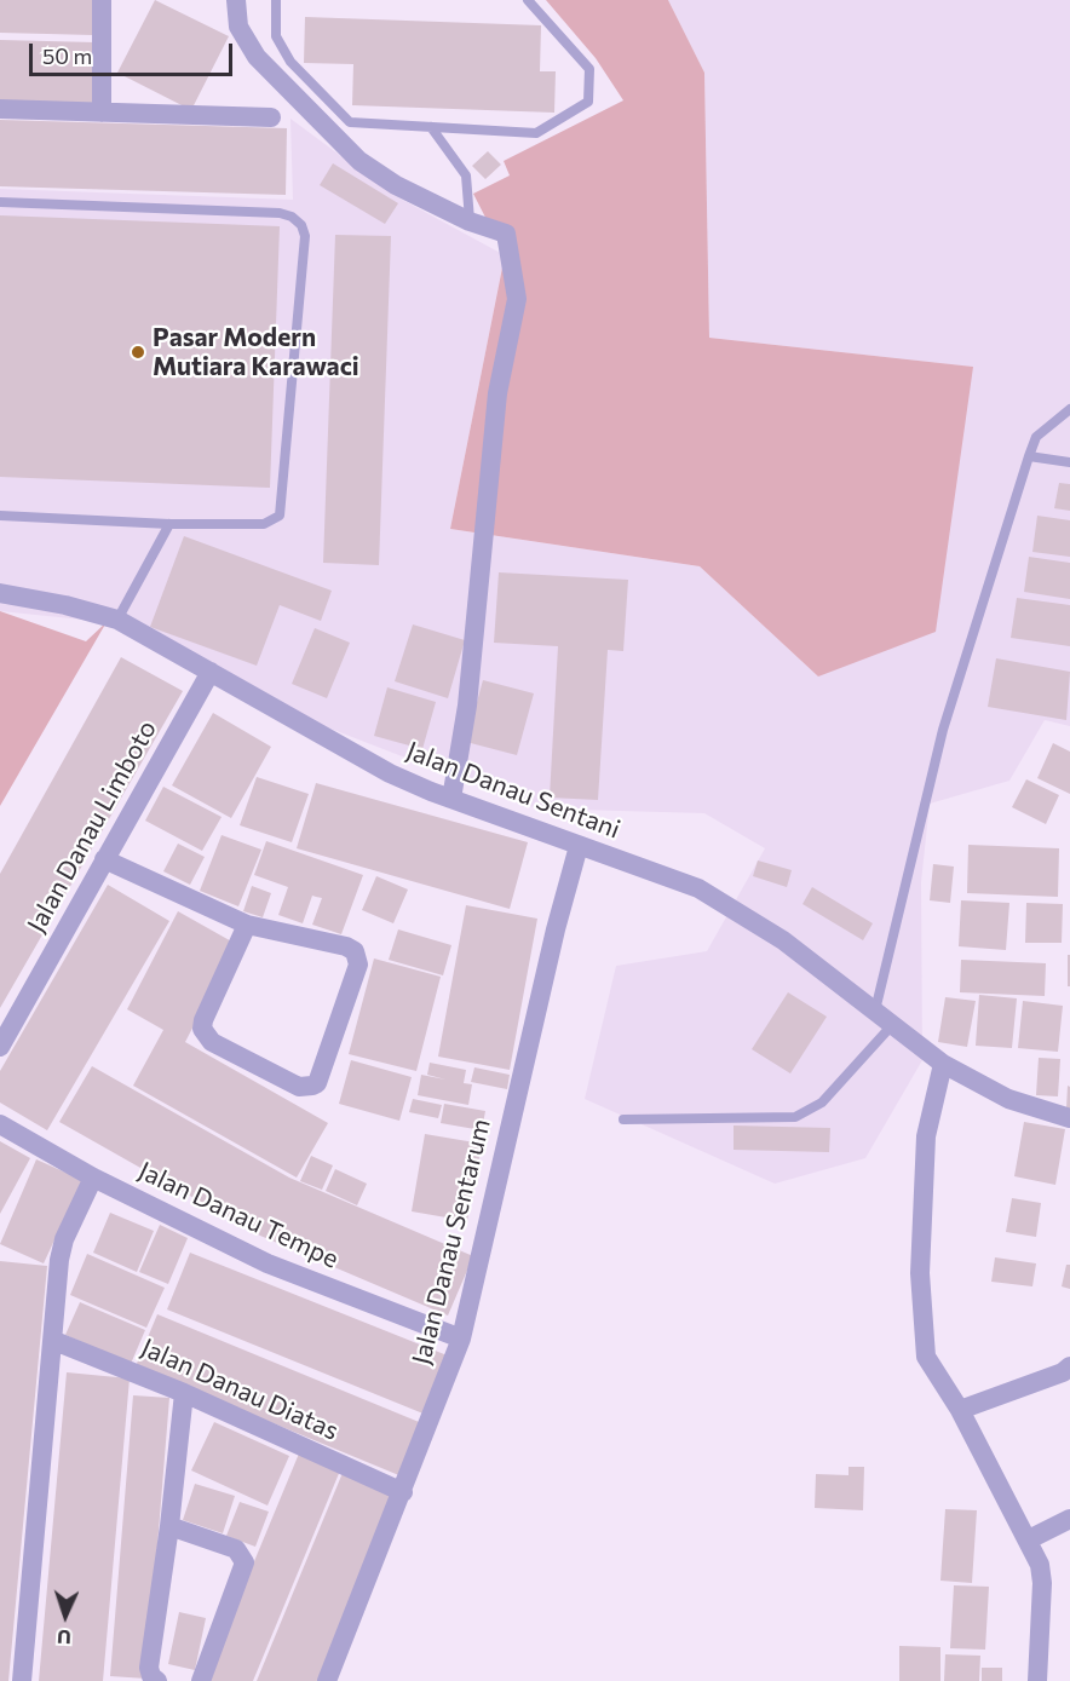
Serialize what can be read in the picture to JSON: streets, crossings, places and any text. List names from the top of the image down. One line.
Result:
{"streets":{"street":["Jalan Danau Sentani","Jalan Danau Limboto","Jalan Danau Tempe","Jalan Danau Sentarum","Jalan Danau Diatas"]},"crossings":[["Jalan Danau Sentani","Jalan Danau Limboto"],["Jalan Danau Sentani","Jalan Danau Sentarum"],["Jalan Danau Tempe","Jalan Danau Sentarum"],["Jalan Danau Sentarum","Jalan Danau Diatas"]],"places":["Pasar Modern Mutiara Karawaci"],"scale_bar":"50 m","north":"bottom"}
